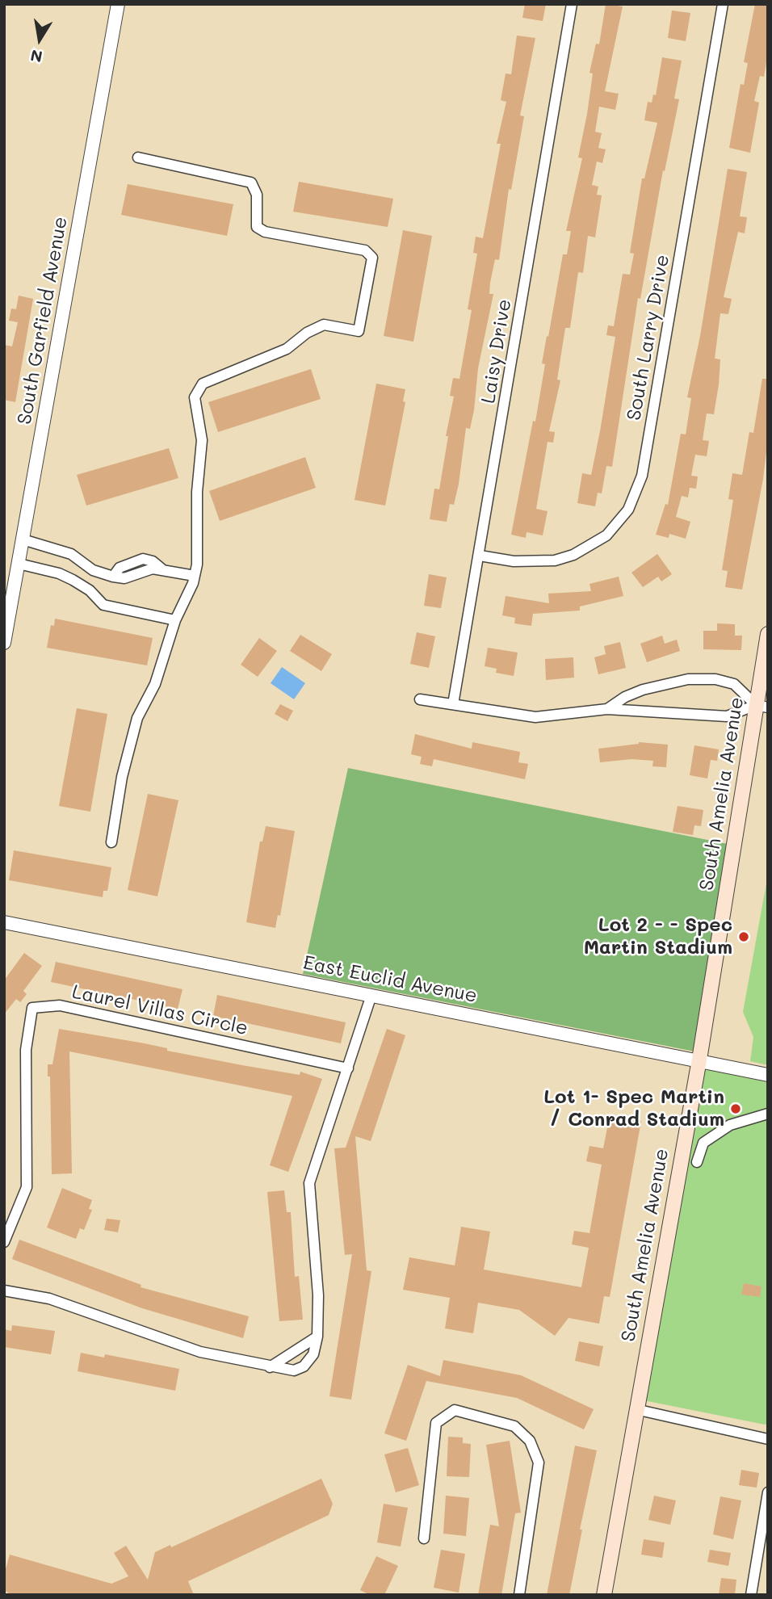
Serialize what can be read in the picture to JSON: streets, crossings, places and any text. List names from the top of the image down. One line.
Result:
{"streets":{"main road":["South Amelia Avenue"],"street":["South Garfield Avenue","South Larry Drive","Laisy Drive","East Euclid Avenue","Laurel Villas Circle"]},"crossings":[["South Larry Drive","Laisy Drive"],["South Amelia Avenue","East Euclid Avenue"]],"places":["Lot 2 - - Spec Martin Stadium","Lot 1- Spec Martin / Conrad Stadium"],"north":"bottom"}
